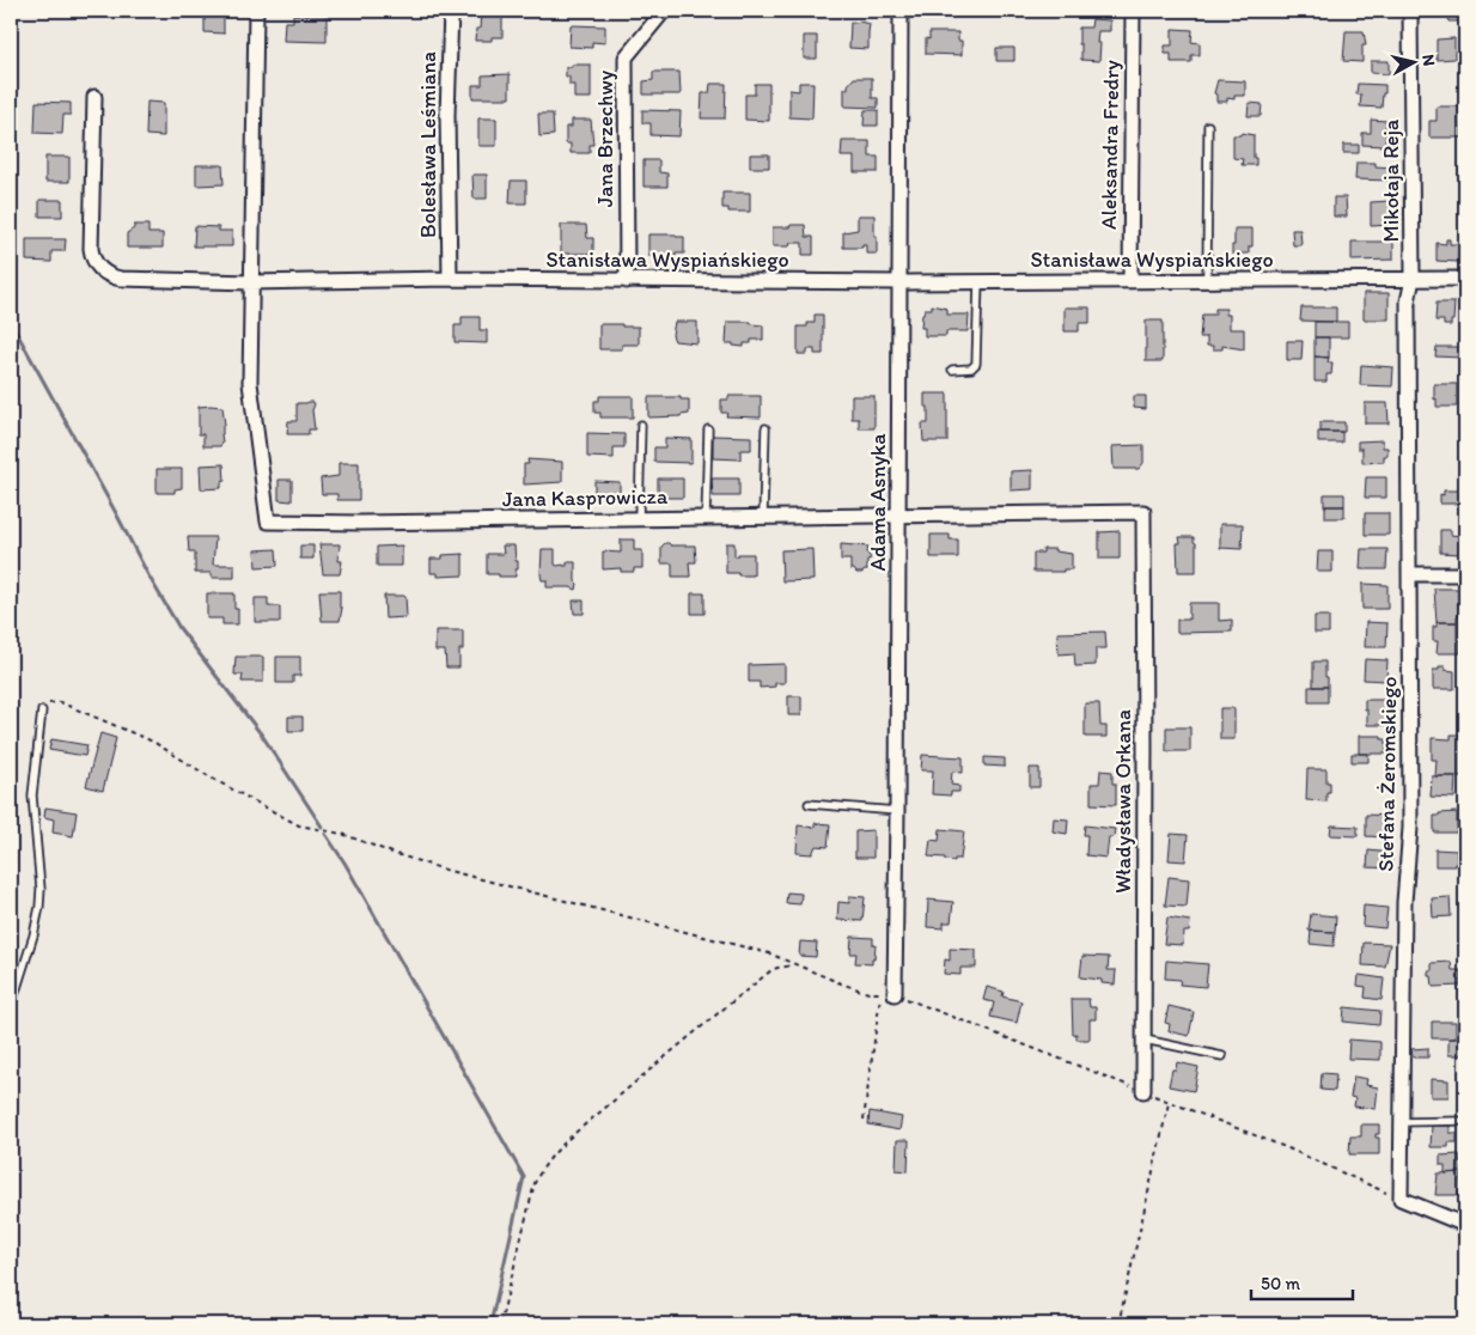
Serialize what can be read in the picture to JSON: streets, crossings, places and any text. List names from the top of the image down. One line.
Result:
{"streets":{"street":["Jana Brzechwy","Bolesława Leśmiana","Aleksandra Fredry","Mikołaja Reja","Stanisława Wyspiańskiego","Jana Kasprowicza","Adama Asnyka","Stefana Żeromskiego","Władysława Orkana"]},"crossings":[["Jana Brzechwy","Stanisława Wyspiańskiego"],["Bolesława Leśmiana","Stanisława Wyspiańskiego"],["Aleksandra Fredry","Stanisława Wyspiańskiego"],["Mikołaja Reja","Stanisława Wyspiańskiego"],["Mikołaja Reja","Stefana Żeromskiego"],["Stanisława Wyspiańskiego","Jana Kasprowicza"],["Stanisława Wyspiańskiego","Adama Asnyka"],["Stanisława Wyspiańskiego","Stefana Żeromskiego"],["Jana Kasprowicza","Adama Asnyka"],["Jana Kasprowicza","Władysława Orkana"]],"scale_bar":"50 m","north":"right"}
